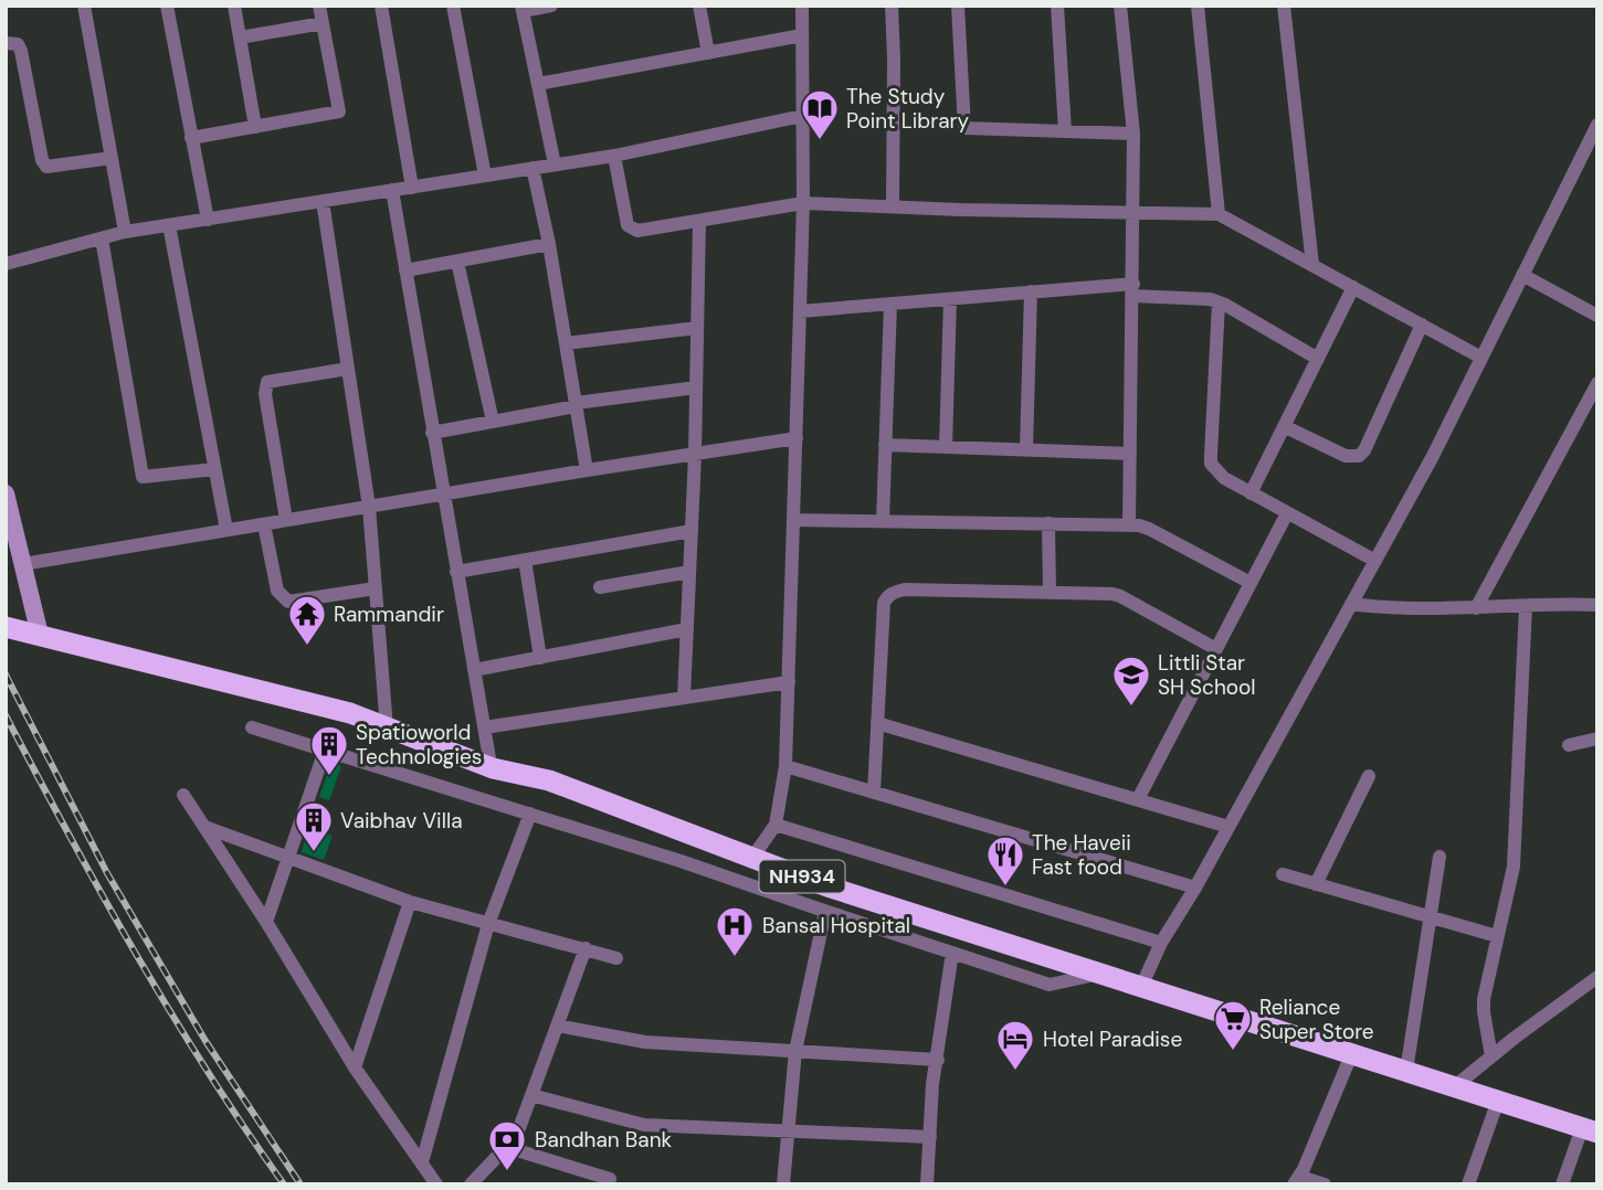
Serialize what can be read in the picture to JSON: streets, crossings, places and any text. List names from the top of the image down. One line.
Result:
{"streets":{"highway":["NH934"]},"places":{"library":["The Study Point Library"],"temple":["Rammandir"],"school or university":["Littli Star SH School"],"building":["Spatioworld Technologies","Vaibhav Villa"],"restaurant":["The Haveii Fast food"],"hospital":["Bansal Hospital"],"supermarket":["Reliance Super Store"],"hotel":["Hotel Paradise"],"bank":["Bandhan Bank"]}}
